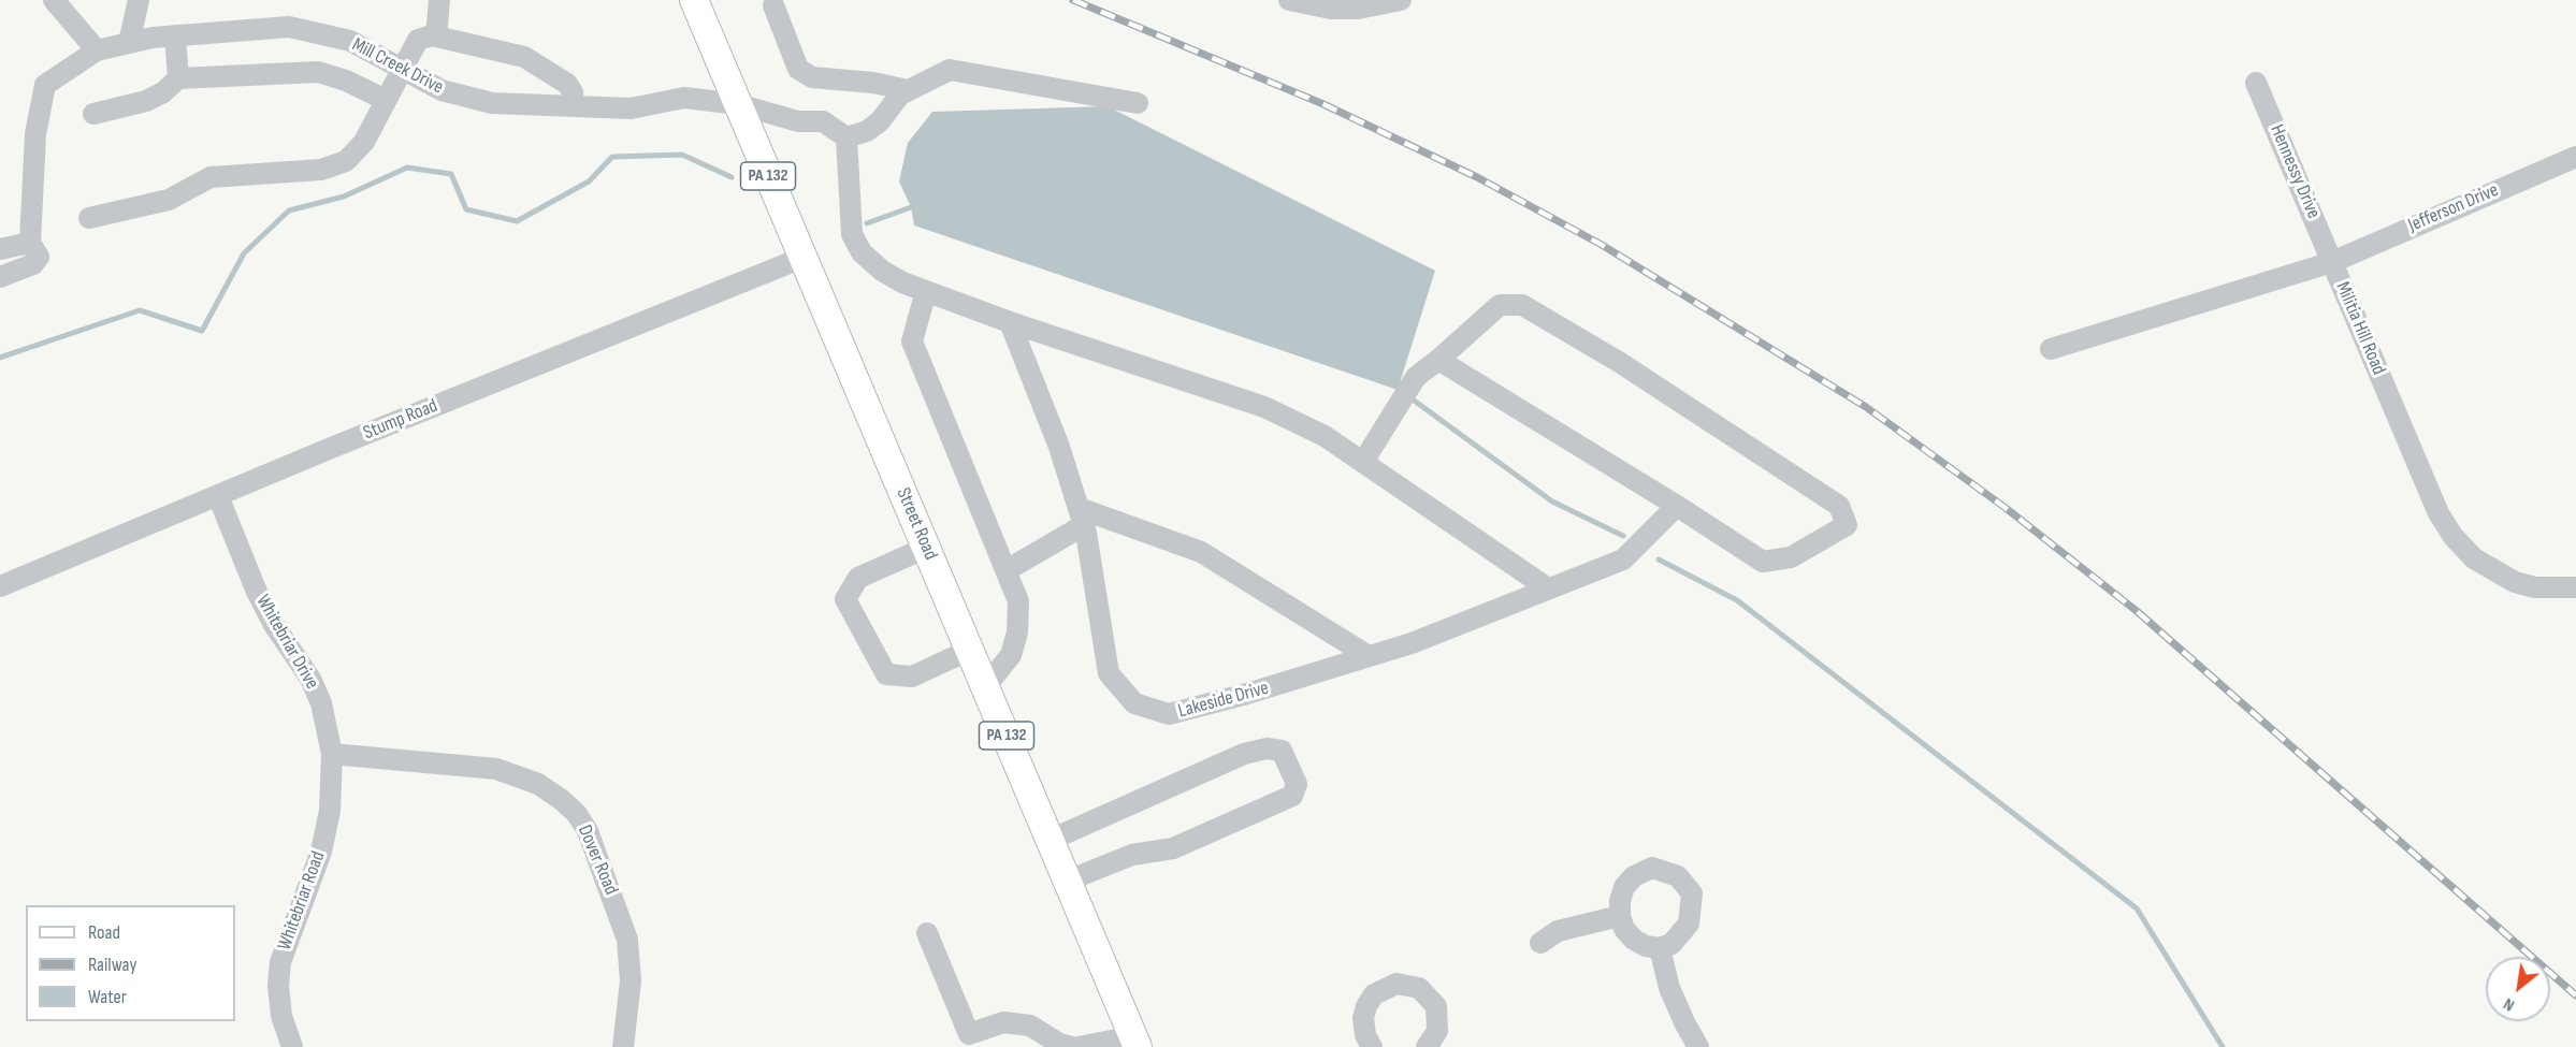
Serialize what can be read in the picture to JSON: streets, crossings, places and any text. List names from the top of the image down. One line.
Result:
{"streets":{"main road":["PA 132","Street Road"],"street":["Mill Creek Drive","Hennessy Drive","Jefferson Drive","Militia Hill Road","Stump Road","Whitebriar Drive","Lakeside Drive","Dover Road","Whitebriar Road"]},"crossings":[["Mill Creek Drive","Street Road"],["Hennessy Drive","Jefferson Drive"],["Hennessy Drive","Militia Hill Road"],["Jefferson Drive","Militia Hill Road"],["Stump Road","Street Road"],["Stump Road","Whitebriar Drive"],["Whitebriar Drive","Dover Road"],["Whitebriar Drive","Whitebriar Road"],["Dover Road","Whitebriar Road"]],"legend":["Road","Railway","Water"],"north":"bottom left"}
